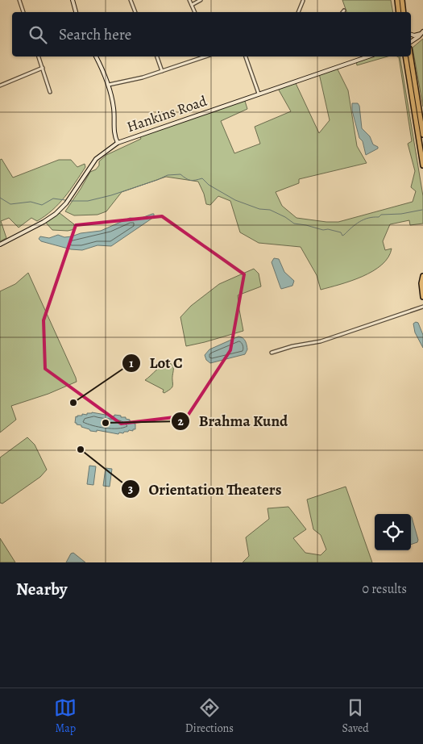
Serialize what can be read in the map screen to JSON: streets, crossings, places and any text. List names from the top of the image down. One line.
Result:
{"streets":{"main road":["Hankins Road"]},"places":["Lot C","Brahma Kund","Orientation Theaters"],"page":{"search":"Search here","heading":["Nearby","0 results"],"nav":["Map","Directions","Saved"]}}
